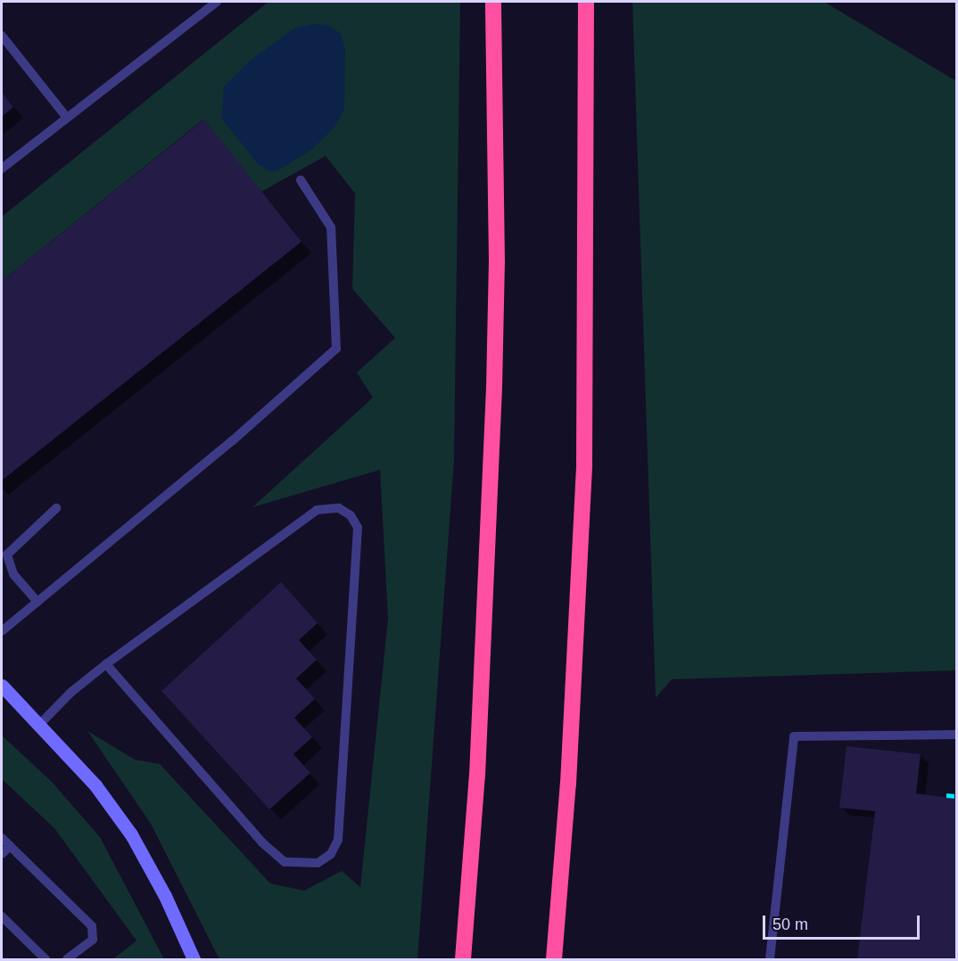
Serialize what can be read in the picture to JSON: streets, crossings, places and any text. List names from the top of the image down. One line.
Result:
{"scale_bar":"50 m"}
